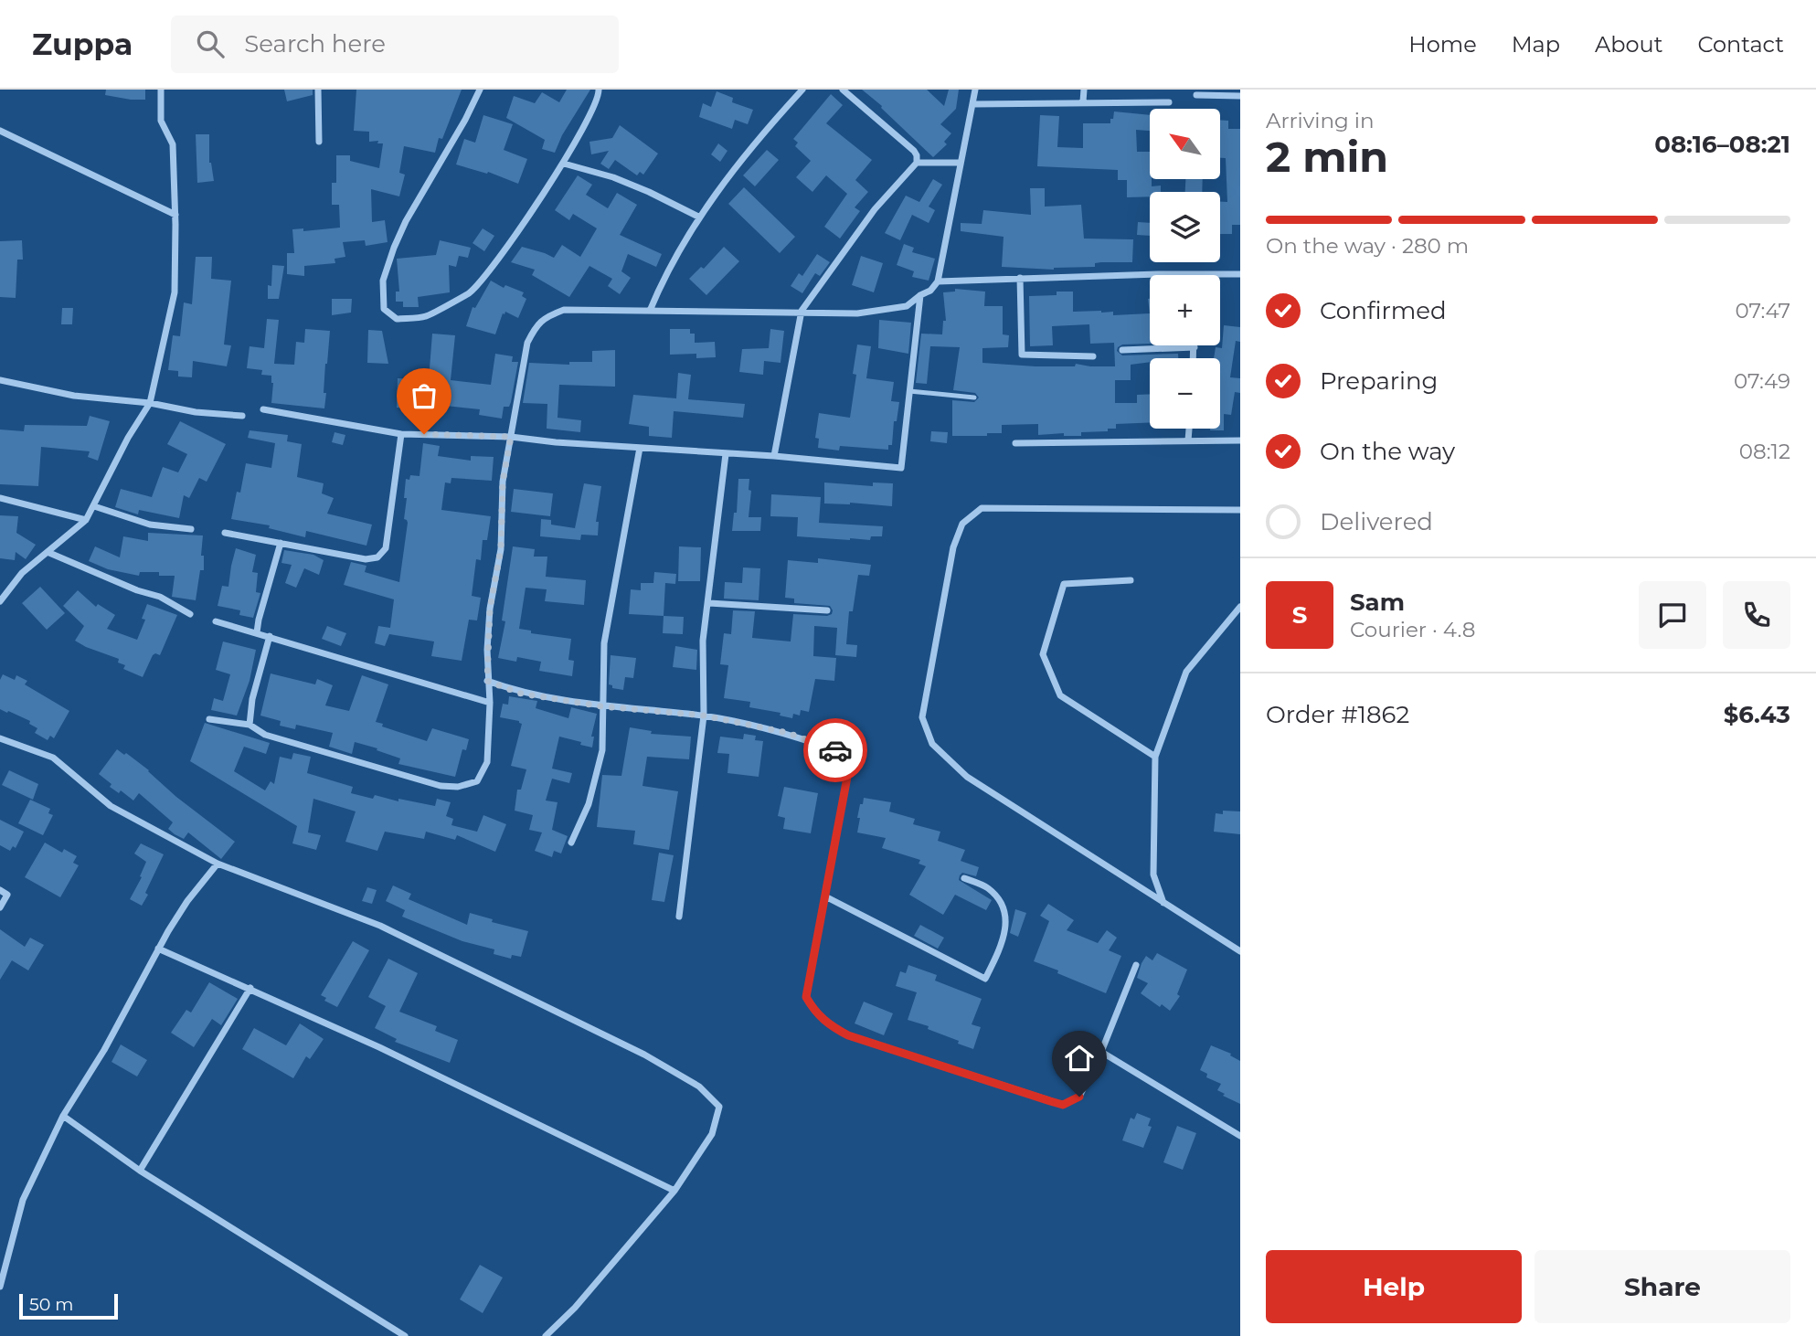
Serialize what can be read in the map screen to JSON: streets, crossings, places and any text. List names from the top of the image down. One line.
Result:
{"scale_bar":"50 m","north":"top left","page":{"header":"Zuppa","search":"Search here","nav":["Home","Map","About","Contact"],"heading":["2 min","Arriving in","08:16–08:21"],"panel":["Sam","Courier · 4.8","Order #1862","$6.43"],"map_buttons":["+","−"],"bar":"On the way · 280 m","list":[["Confirmed","07:47"],["Preparing","07:49"],["On the way","08:12"],"Delivered"],"round":"S","buttons":["Help","Share"],"scale":"50 m"}}
